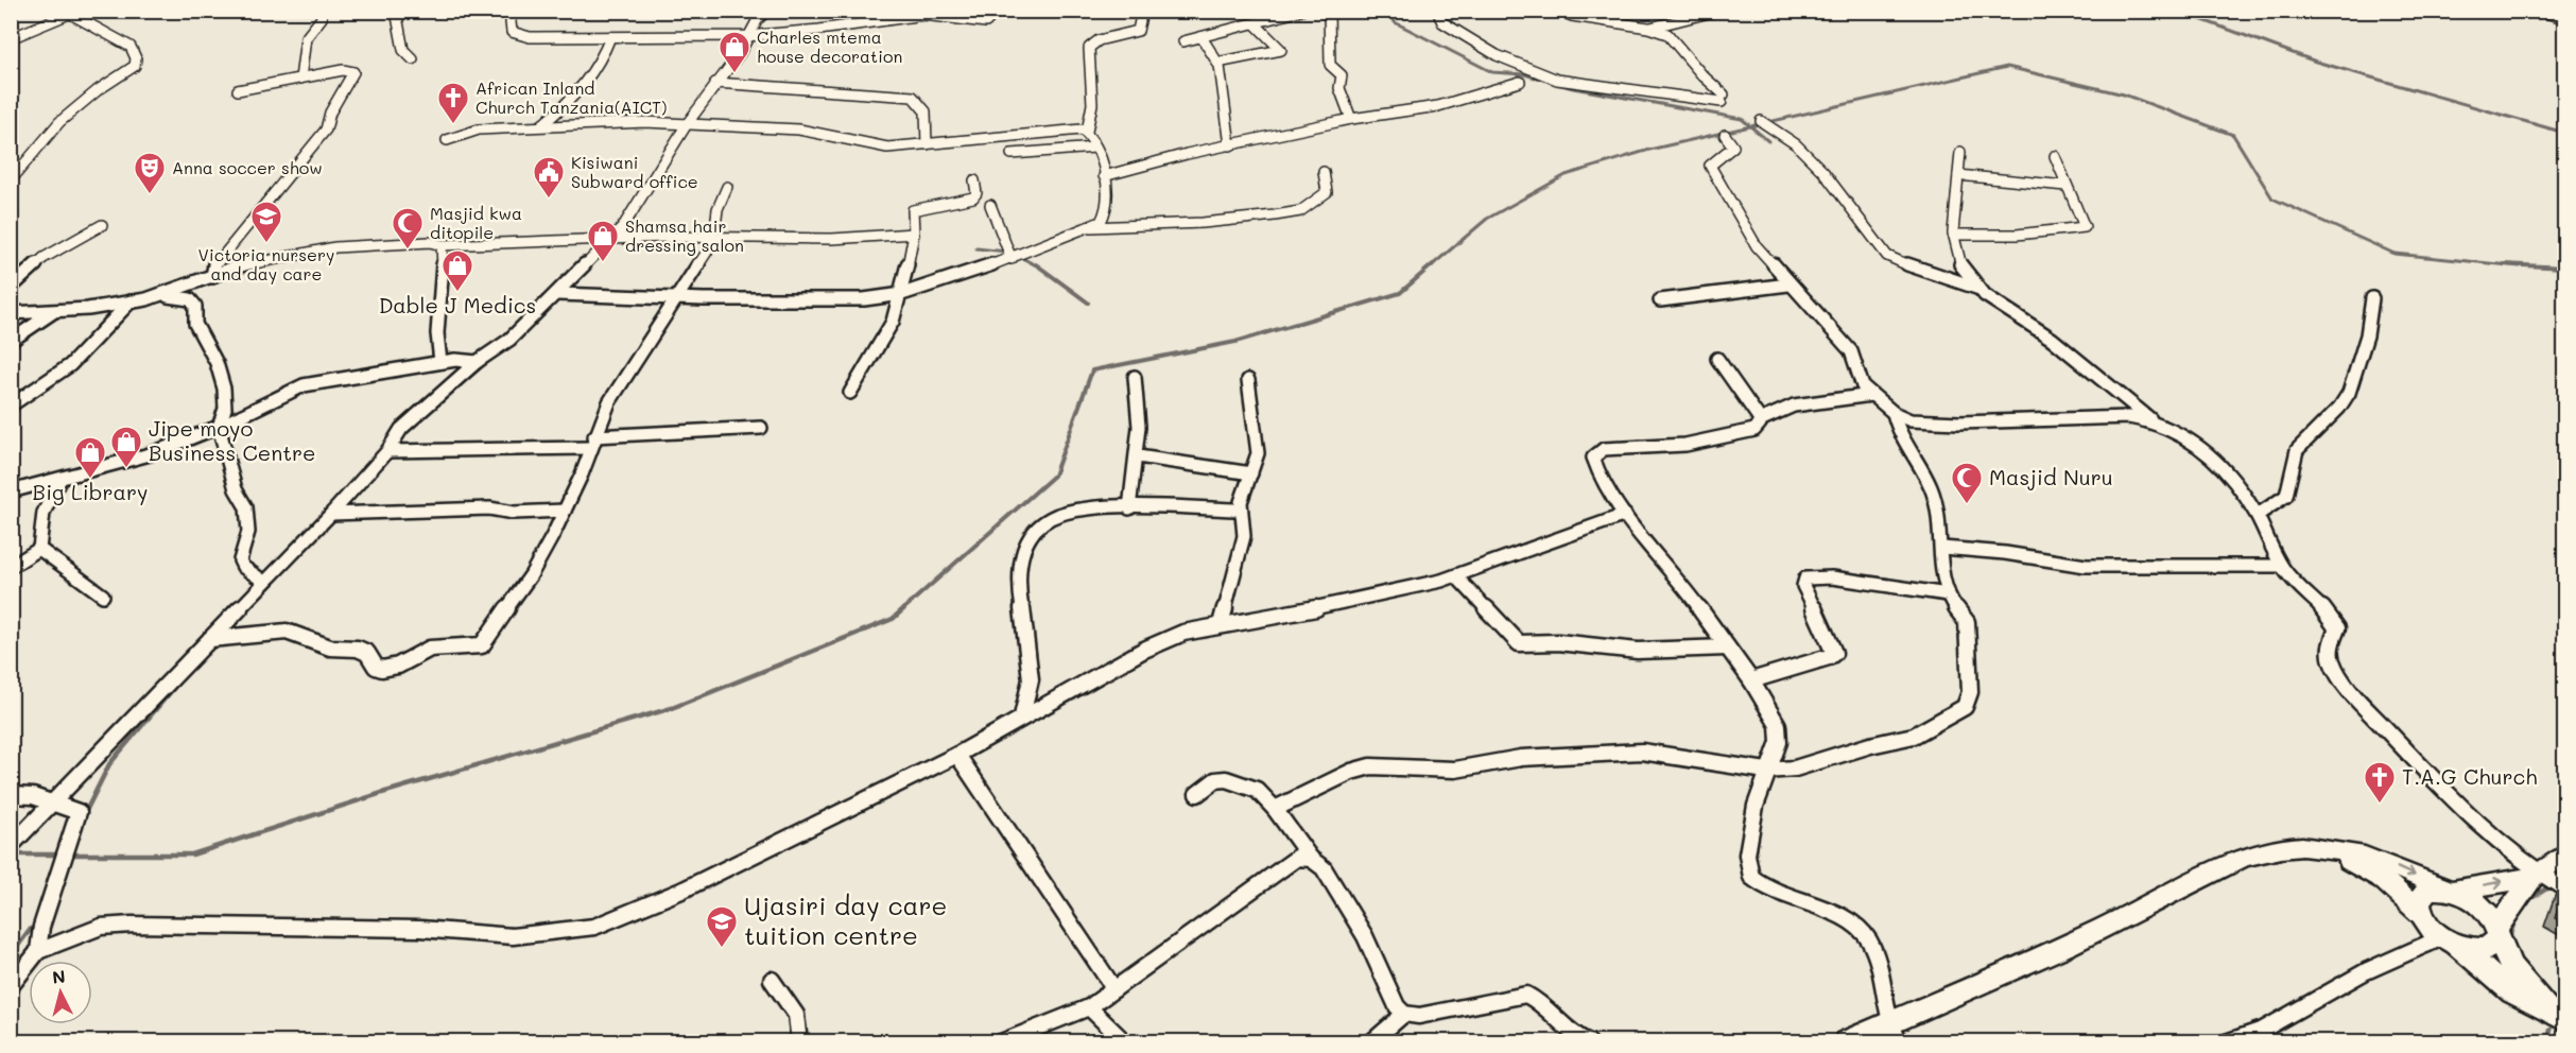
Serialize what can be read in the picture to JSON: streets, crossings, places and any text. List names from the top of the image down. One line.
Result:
{"places":{"shop":["Charles mtema house decoration","Shamsa hair dressing salon","Dable J Medics","Jipe moyo Business Centre","Big Library"],"church":["African Inland Church Tanzania(AICT)","T.A.G Church"],"theatre":["Anna soccer show"],"public building":["Kisiwani Subward office"],"school or university":["Victoria nursery and day care","Ujasiri day care tuition centre"],"mosque":["Masjid kwa ditopile","Masjid Nuru"]},"north":"top"}
